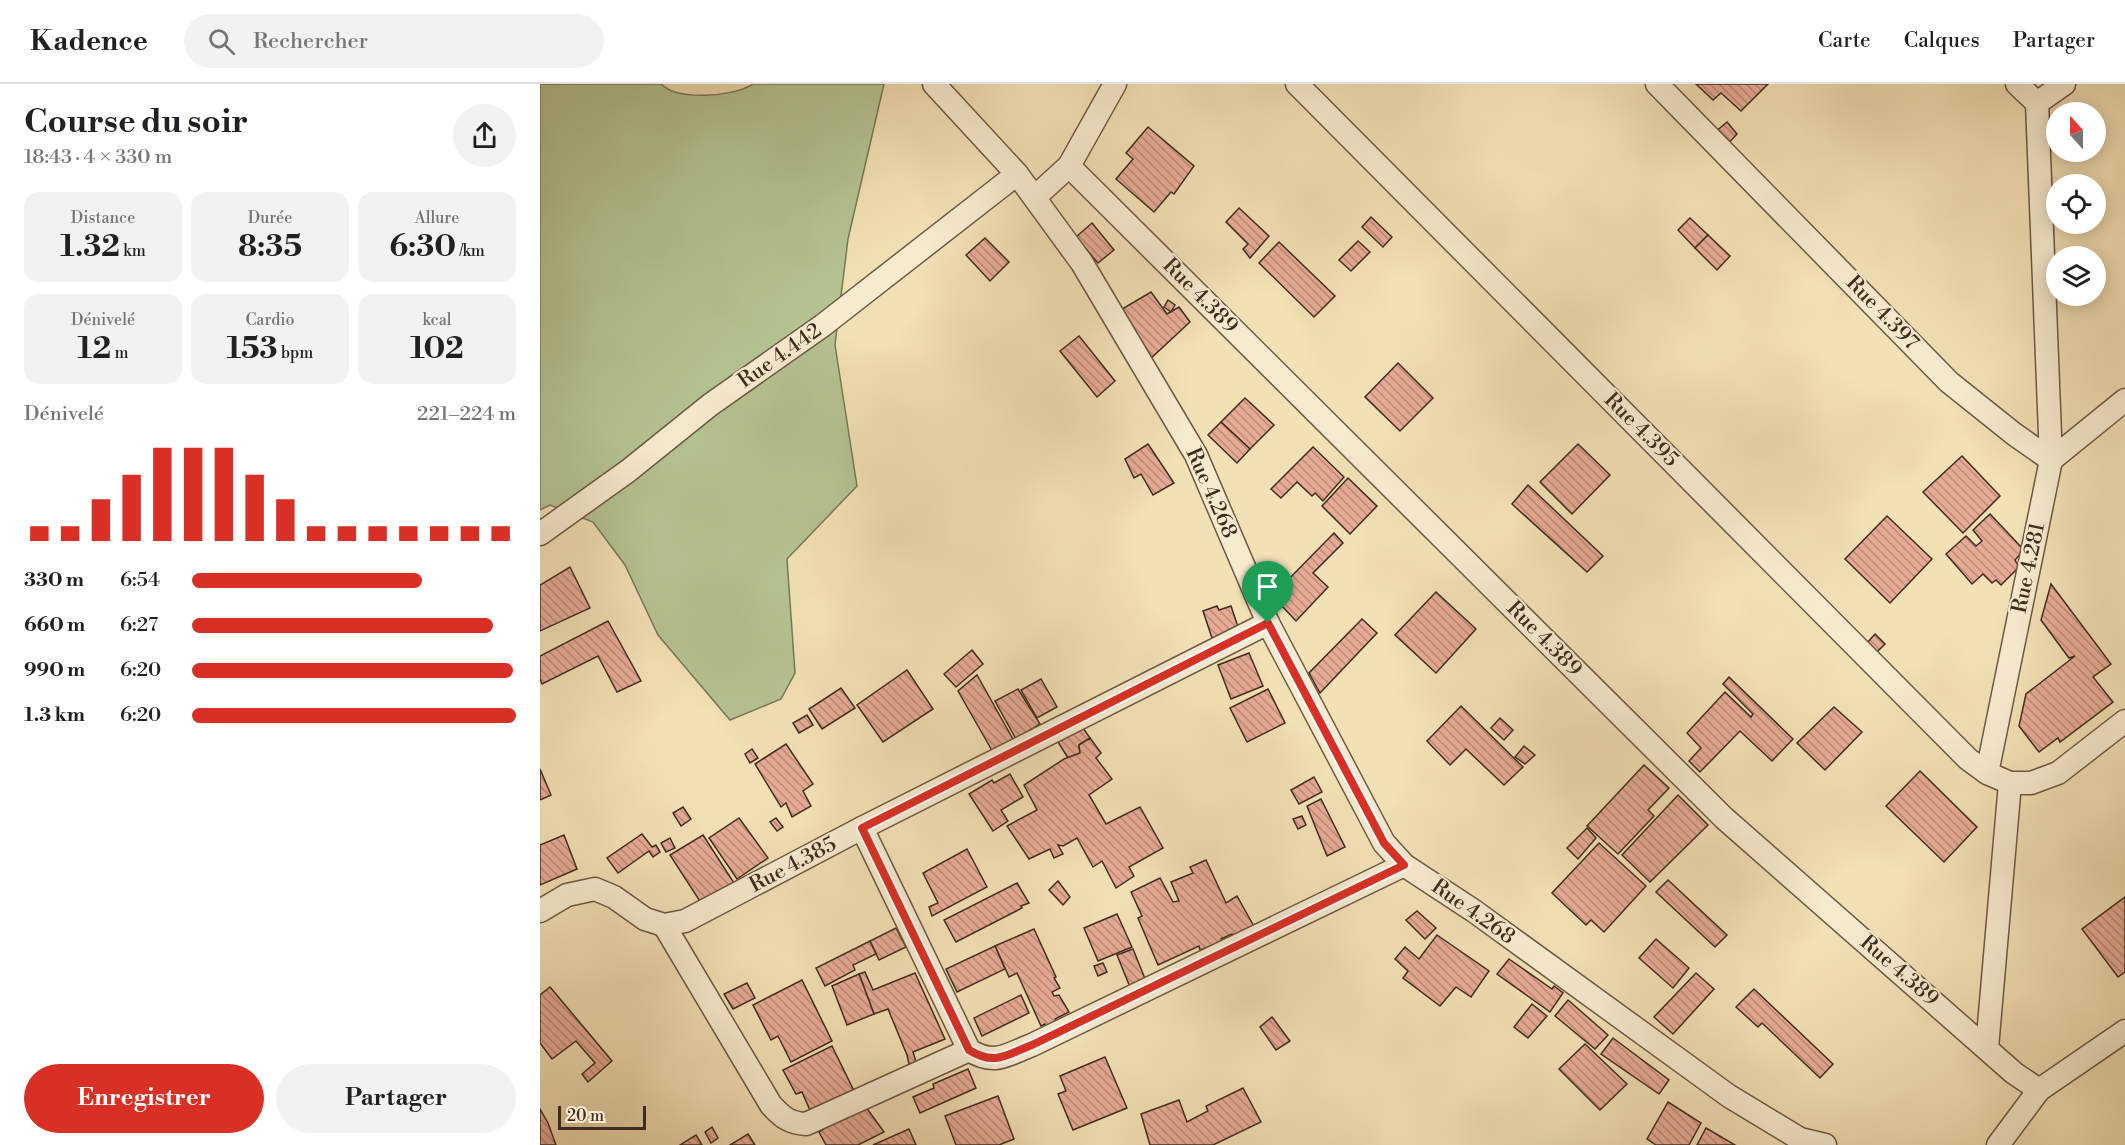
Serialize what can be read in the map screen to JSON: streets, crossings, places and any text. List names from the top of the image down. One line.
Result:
{"streets":{"street":["Rue 4.389","Rue 4.397","Rue 4.442","Rue 4.395","Rue 4.268","Rue 4.281","Rue 4.385"]},"crossings":[["Rue 4.397","Rue 4.281"],["Rue 4.442","Rue 4.268"],["Rue 4.395","Rue 4.281"],["Rue 4.268","Rue 4.385"]],"scale_bar":"20 m","north":"top","page":{"header":"Kadence","search":"Rechercher","nav":["Carte","Calques","Partager"],"heading":["Course du soir","18:43 · 4 × 330 m"],"stats":[["Distance","1.32 km"],["Durée","8:35"],["Allure","6:30 /km"],["Dénivelé","12 m"],["Cardio","153 bpm"],["kcal","102"]],"chart":["Dénivelé","221–224 m"],"list":[{"name":"330 m","note":"6:54"},{"name":"660 m","note":"6:27"},{"name":"990 m","note":"6:20"},{"name":"1.3 km","note":"6:20"}],"buttons":["Enregistrer","Partager"],"scale":"20 m"}}
